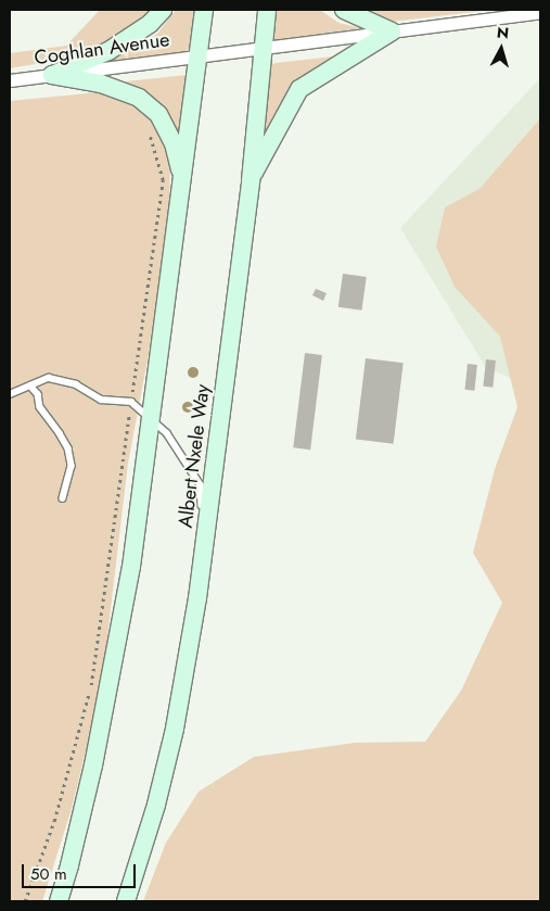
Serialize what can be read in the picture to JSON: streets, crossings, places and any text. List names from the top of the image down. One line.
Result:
{"streets":{"main road":["Albert Nxele Way"],"street":["Coghlan Avenue"]},"crossings":[["Coghlan Avenue","Albert Nxele Way"]],"scale_bar":"50 m","north":"top"}
